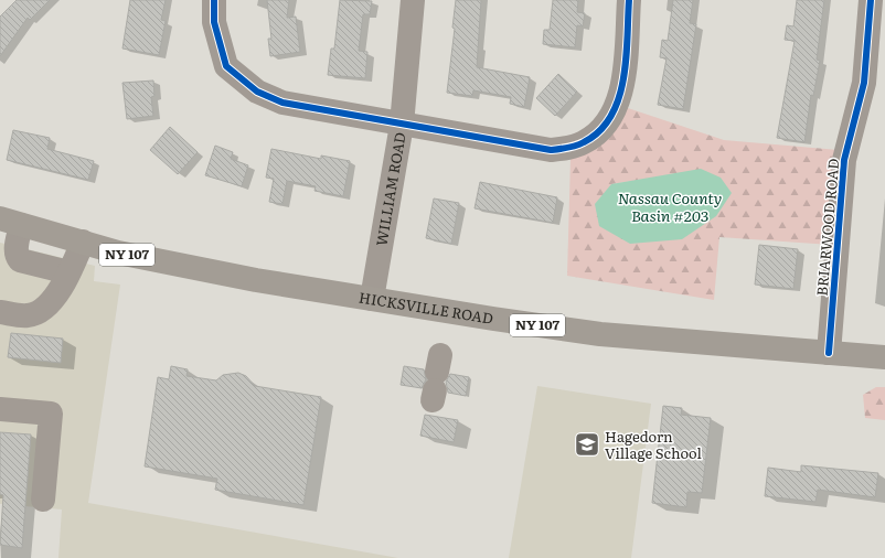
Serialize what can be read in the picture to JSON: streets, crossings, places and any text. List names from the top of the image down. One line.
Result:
{"streets":{"main road":["NY 107","HICKSVILLE ROAD"],"street":["WILLIAM ROAD","BRIARWOOD ROAD"]},"crossings":[["WILLIAM ROAD","HICKSVILLE ROAD"],["BRIARWOOD ROAD","HICKSVILLE ROAD"]],"water":["Nassau County Basin #203"],"places":{"school or university":["Hagedorn Village School"]}}
